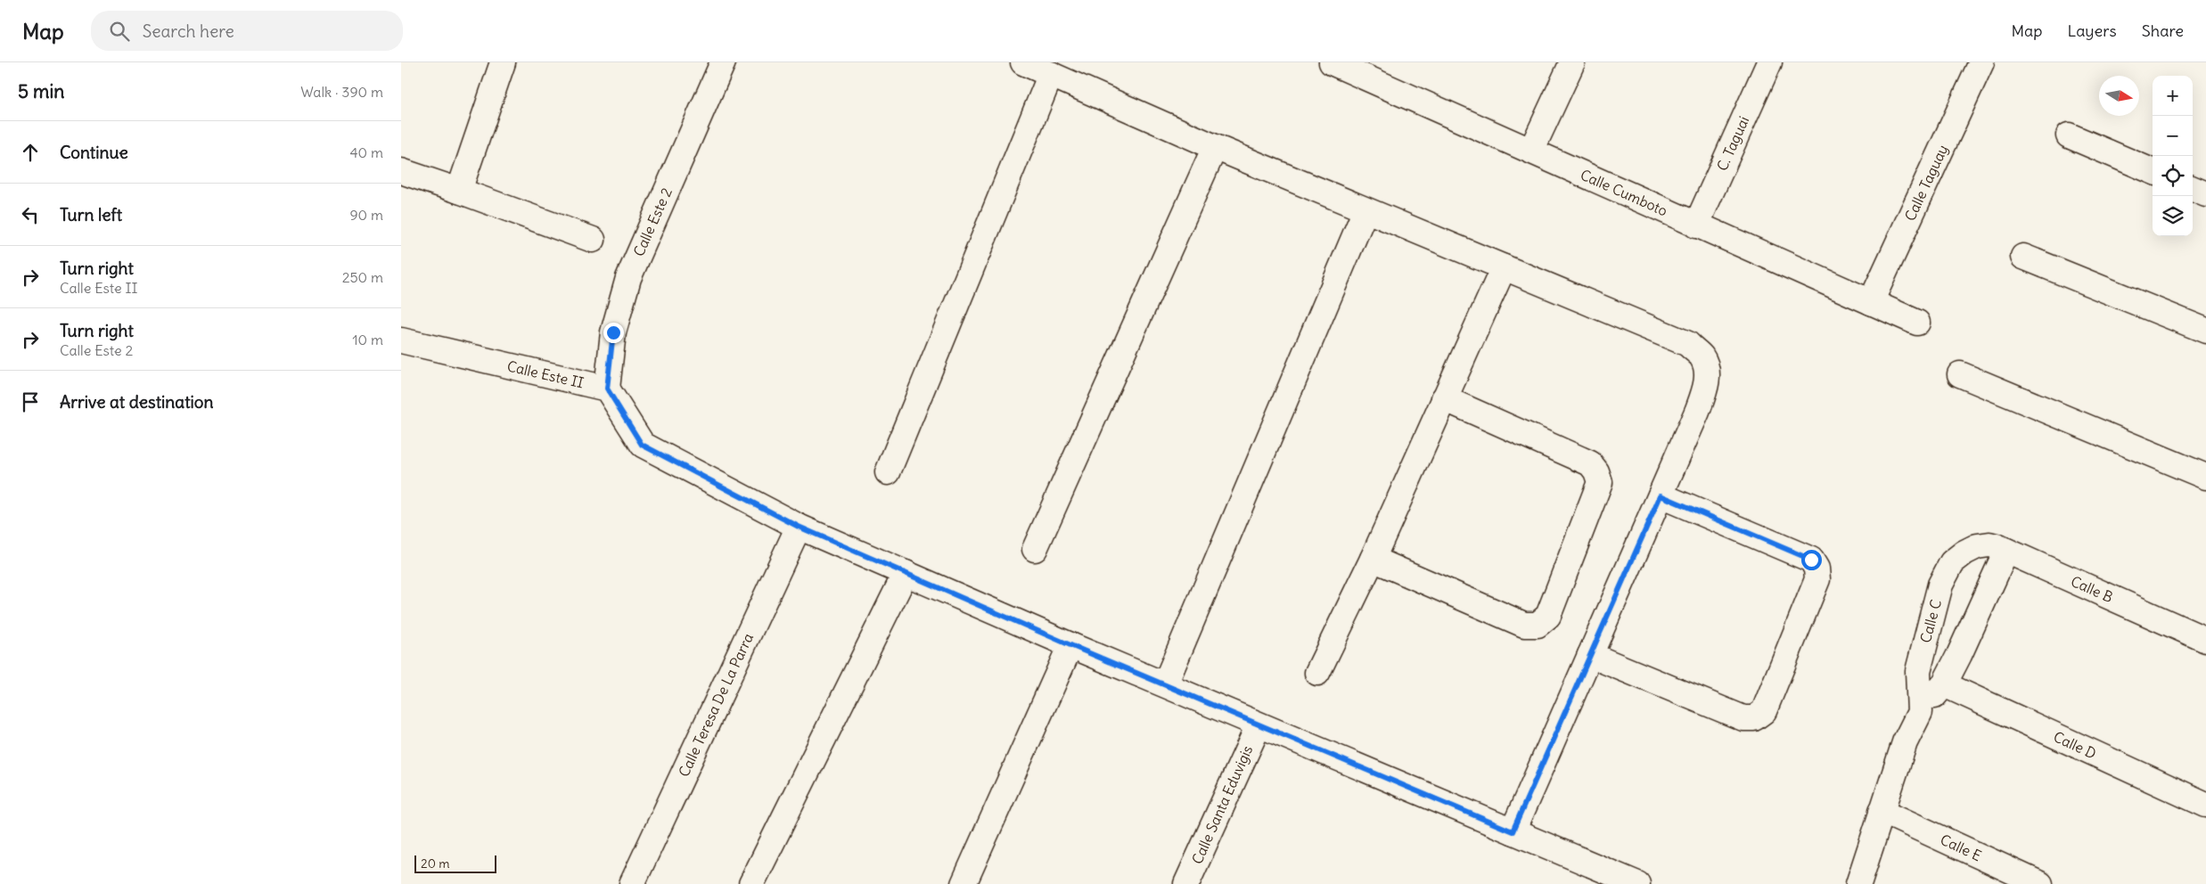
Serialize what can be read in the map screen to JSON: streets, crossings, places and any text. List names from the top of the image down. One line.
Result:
{"streets":{"street":["C. Taguai","Calle Taguay","Calle Cumboto","Calle Este 2","Calle Este II","Calle B","Calle C","Calle Teresa De La Parra","Calle D","Calle Santa Eduvigis","Calle E"]},"crossings":[["C. Taguai","Calle Cumboto"],["Calle Taguay","Calle Cumboto"],["Calle Este 2","Calle Este II"],["Calle B","Calle C"],["Calle C","Calle D"],["Calle C","Calle E"]],"scale_bar":"20 m","north":"right","page":{"header":"Map","search":"Search here","nav":["Map","Layers","Share"],"heading":["5 min","Walk · 390 m"],"map_buttons":["+","−"],"list":[["Continue","40 m"],["Turn left","90 m"],["Turn right","Calle Este II","250 m"],["Turn right","Calle Este 2","10 m"],"Arrive at destination"],"scale":"20 m"}}
